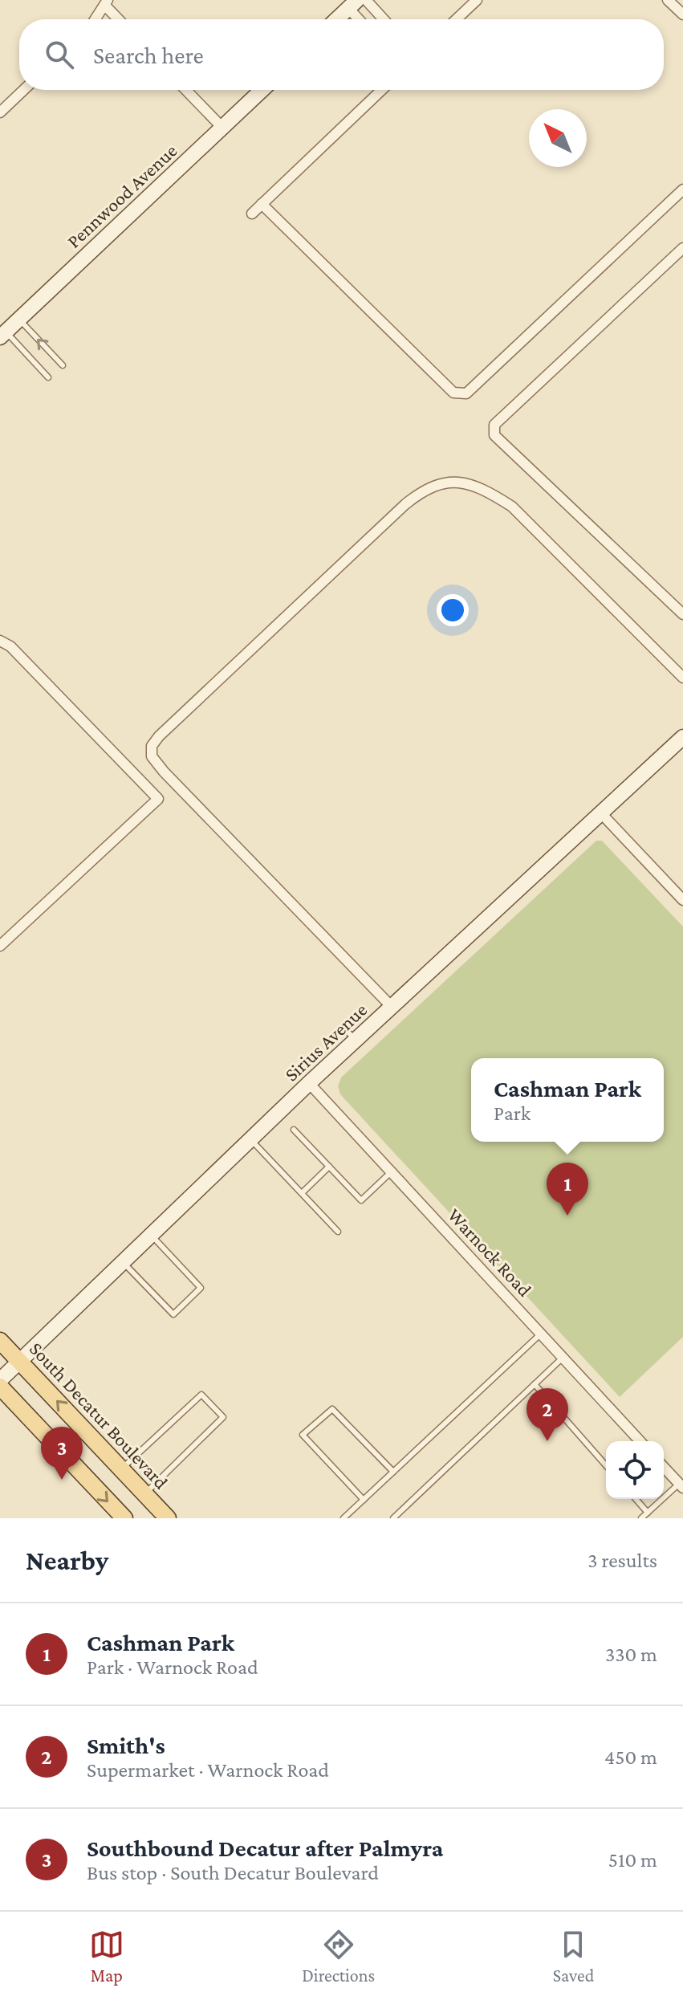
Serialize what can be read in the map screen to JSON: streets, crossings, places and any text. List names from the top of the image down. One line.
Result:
{"streets":{"main road":["South Decatur Boulevard"],"street":["Pennwood Avenue","Sirius Avenue","Warnock Road"]},"crossings":[["Sirius Avenue","Warnock Road"],["Sirius Avenue","South Decatur Boulevard"]],"north":"top left","page":{"search":"Search here","popup":["Cashman Park","Park"],"pins":["1","2","3"],"heading":["Nearby","3 results"],"list":[{"mark":"1","name":"Cashman Park","note":"Park · Warnock Road","value":"330 m"},{"mark":"2","name":"Smith's","note":"Supermarket · Warnock Road","value":"450 m"},{"mark":"3","name":"Southbound Decatur after Palmyra","note":"Bus stop · South Decatur Boulevard","value":"510 m"}],"nav":["Map","Directions","Saved"]}}
